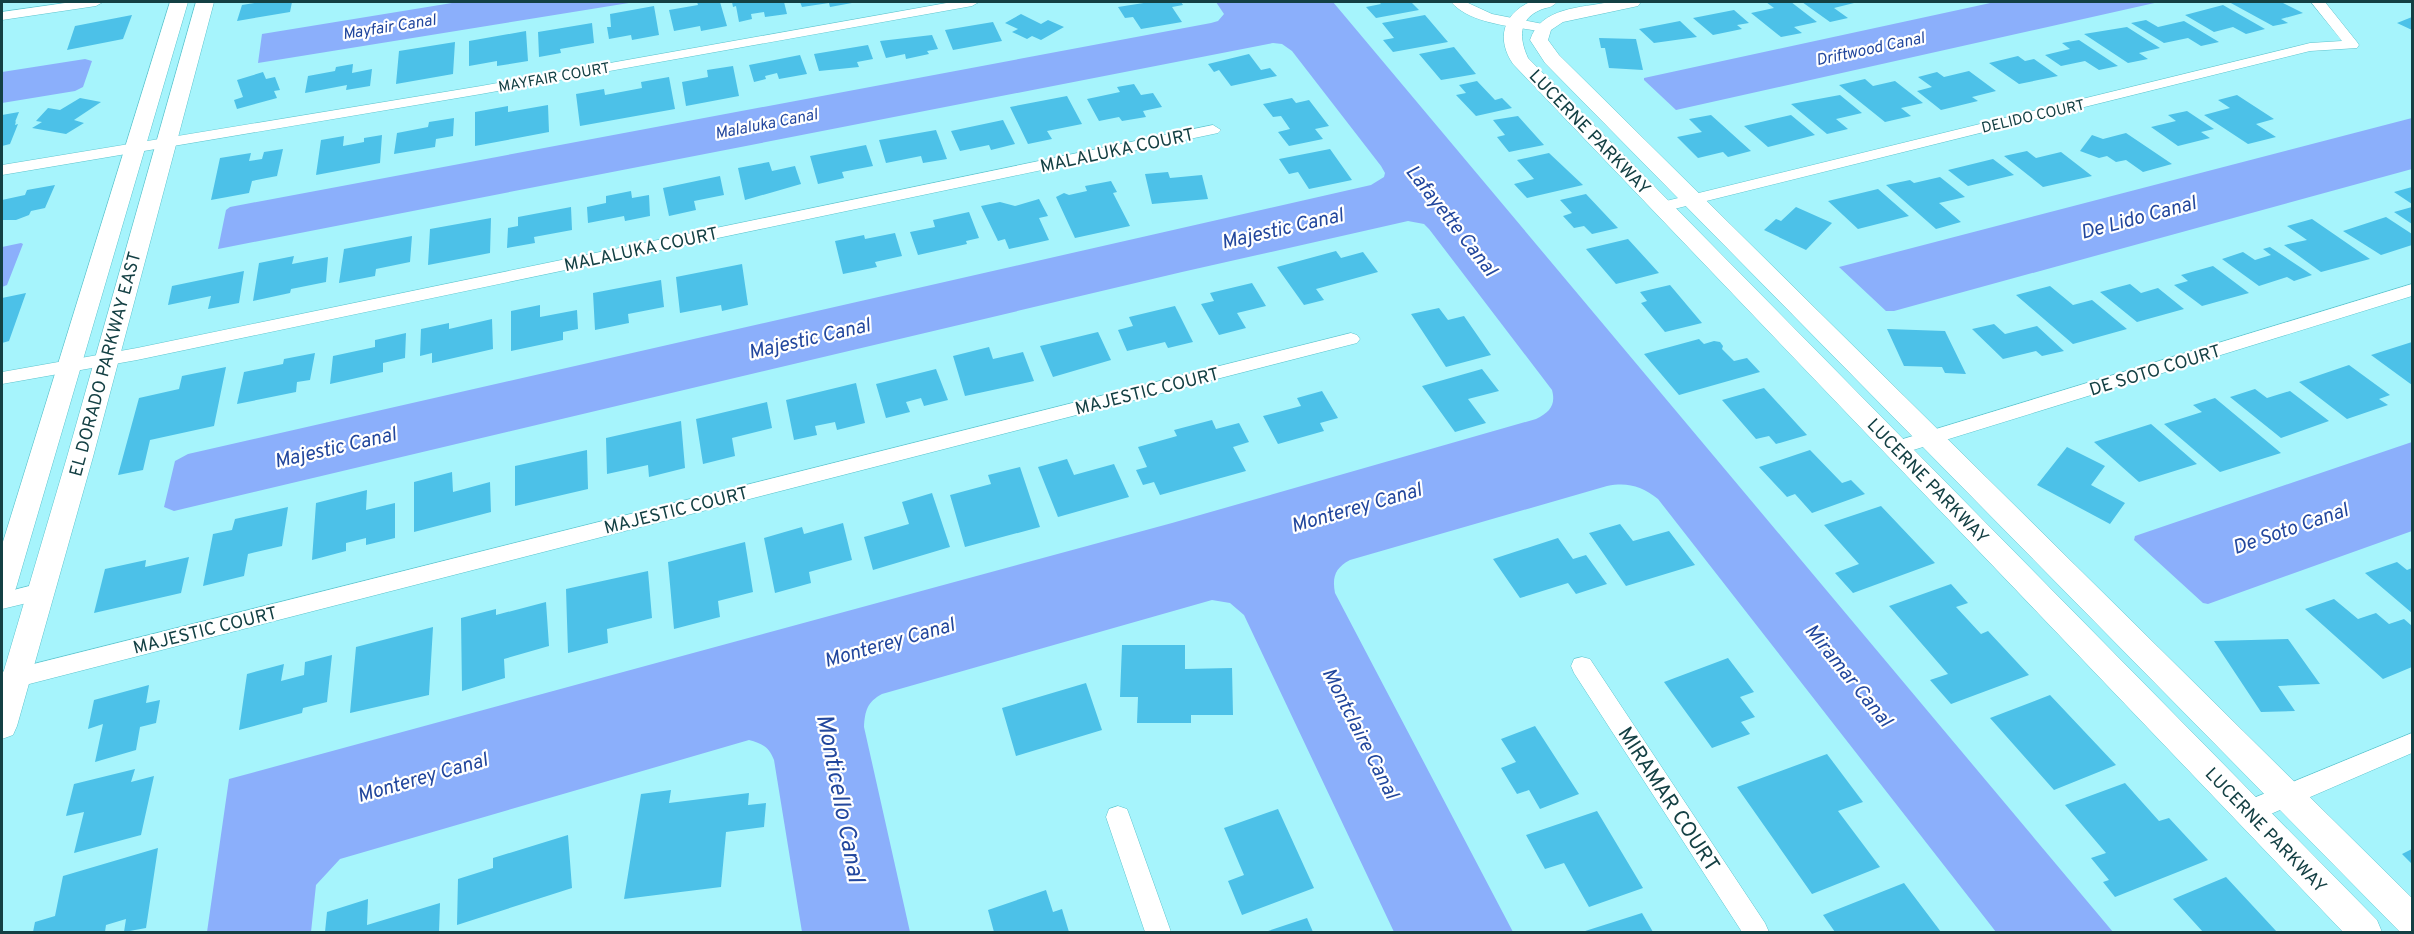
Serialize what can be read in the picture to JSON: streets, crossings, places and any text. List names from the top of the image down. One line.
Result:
{"streets":{"street":["MAYFAIR COURT","DELIDO COURT","LUCERNE PARKWAY","MALALUKA COURT","EL DORADO PARKWAY EAST","DE SOTO COURT","MAJESTIC COURT","MIRAMAR COURT"]},"crossings":[["MAYFAIR COURT","EL DORADO PARKWAY EAST"],["DELIDO COURT","LUCERNE PARKWAY"],["LUCERNE PARKWAY","DE SOTO COURT"],["MALALUKA COURT","EL DORADO PARKWAY EAST"],["EL DORADO PARKWAY EAST","MAJESTIC COURT"]],"water":["Mayfair Canal","Driftwood Canal","Malaluka Canal","De Lido Canal","Lafayette Canal","Majestic Canal","Monterey Canal","De Soto Canal","Miramar Canal","Montclaire Canal","Monticello Canal"]}
